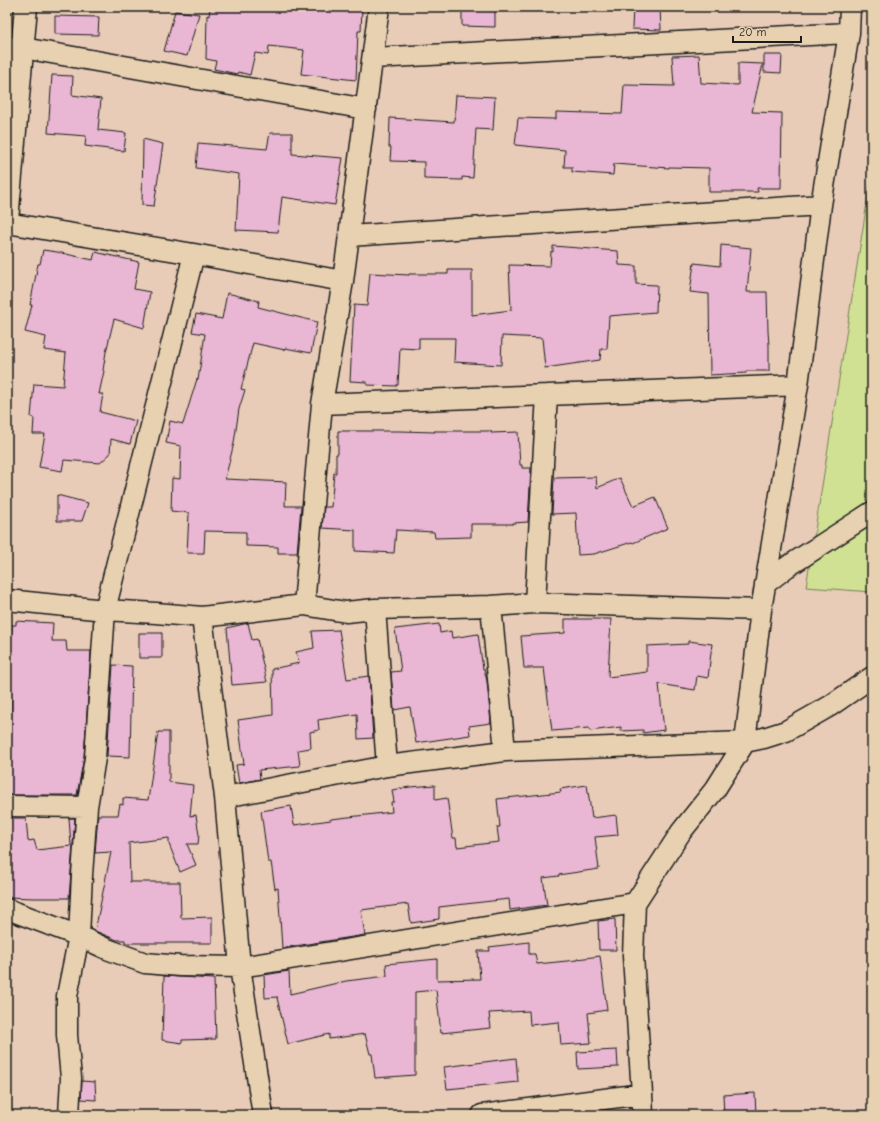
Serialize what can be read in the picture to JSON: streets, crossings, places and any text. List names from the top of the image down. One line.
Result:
{"scale_bar":"20 m"}
